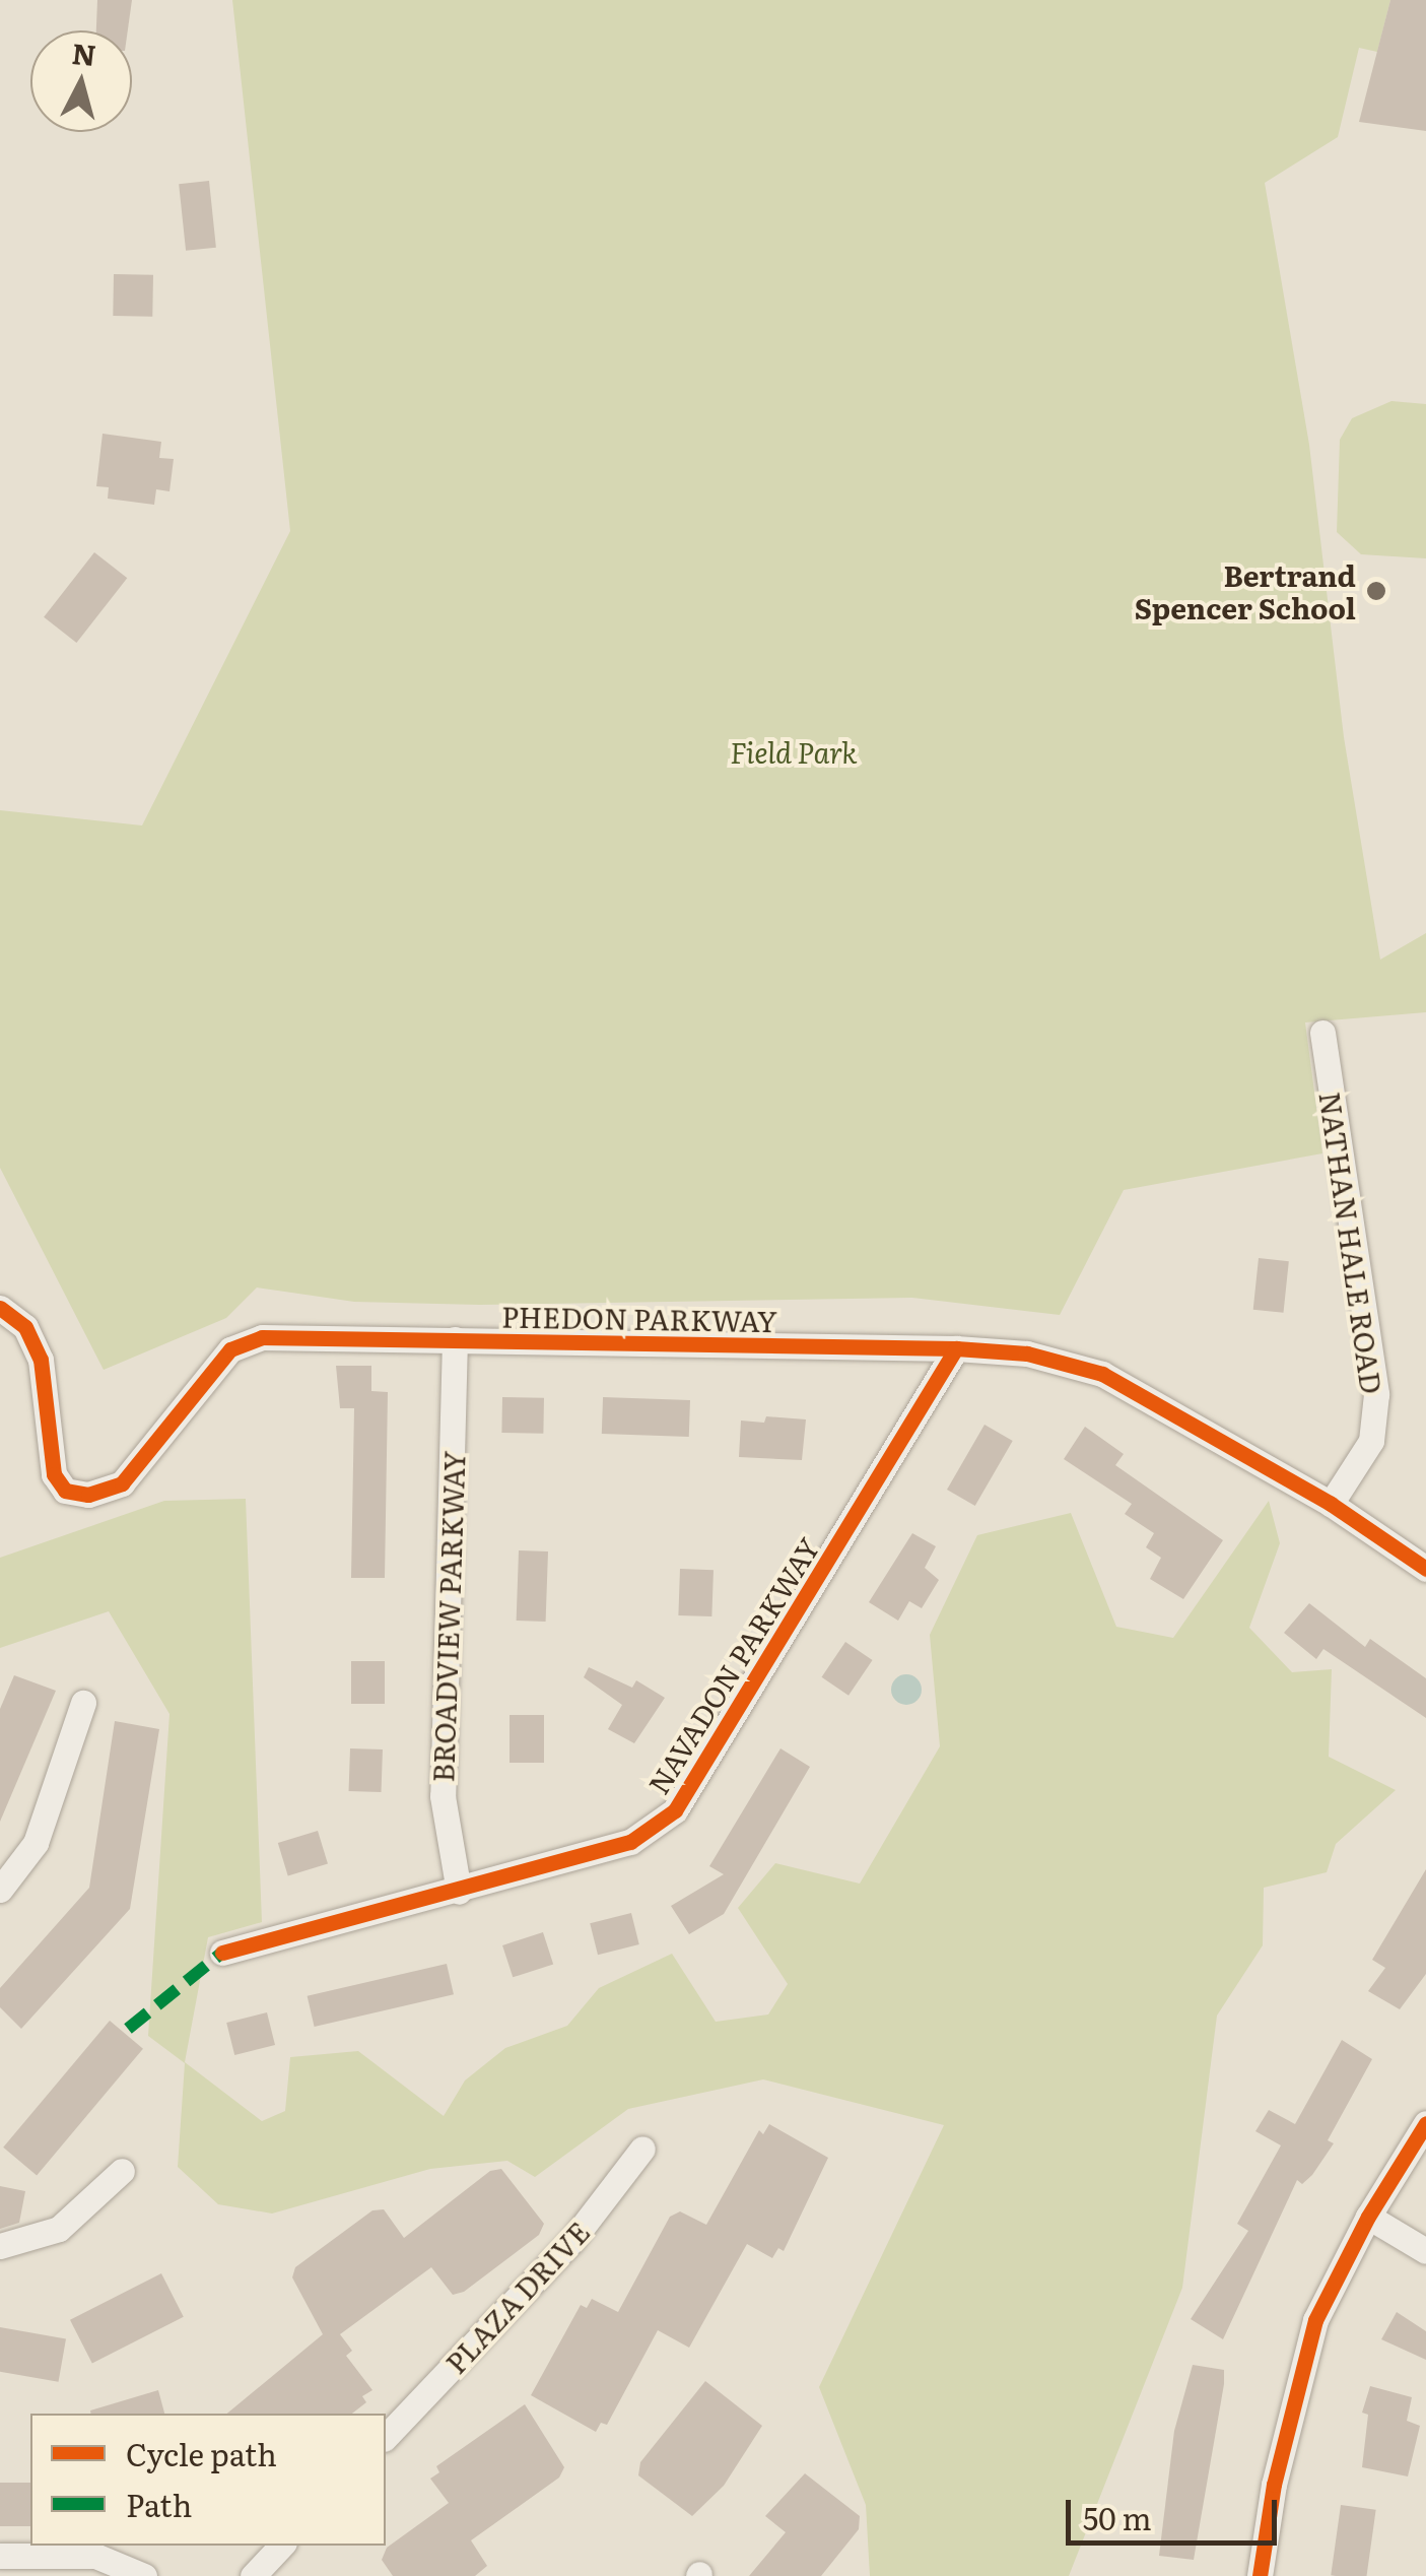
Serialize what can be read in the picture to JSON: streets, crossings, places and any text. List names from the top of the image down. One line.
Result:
{"streets":{"street":["NATHAN HALE ROAD","PHEDON PARKWAY","BROADVIEW PARKWAY","NAVADON PARKWAY","PLAZA DRIVE"]},"crossings":[["NATHAN HALE ROAD","PHEDON PARKWAY"],["PHEDON PARKWAY","BROADVIEW PARKWAY"],["PHEDON PARKWAY","NAVADON PARKWAY"],["BROADVIEW PARKWAY","NAVADON PARKWAY"]],"parks":["Field Park"],"places":["Bertrand Spencer School"],"legend":["Cycle path","Path"],"scale_bar":"50 m","north":"top"}
